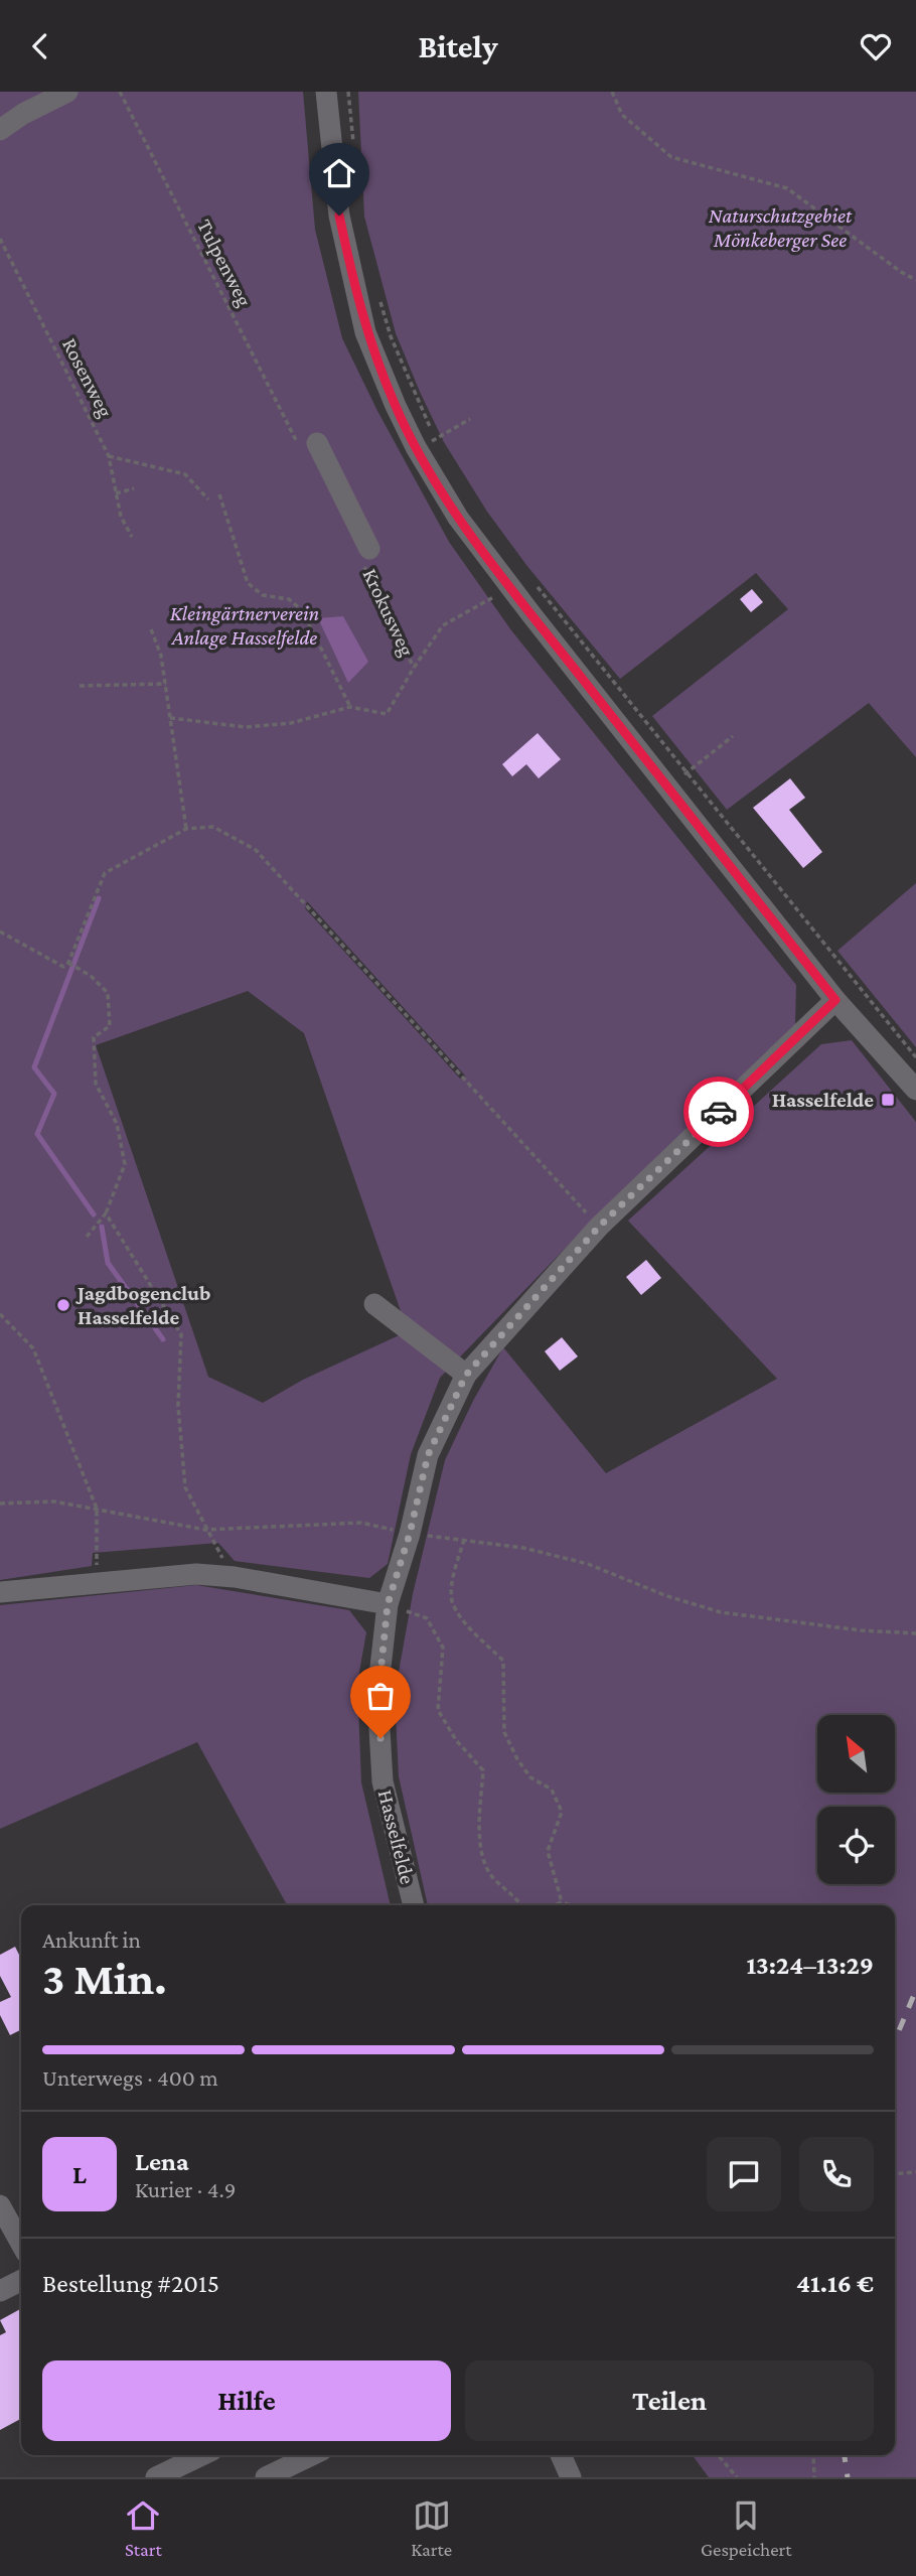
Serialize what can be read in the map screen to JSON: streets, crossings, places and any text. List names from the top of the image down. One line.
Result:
{"streets":{"street":["Krokusweg","Hasselfelde"],"path":["Tulpenweg","Rosenweg"]},"crossings":[["Tulpenweg","Krokusweg"]],"parks":["Naturschutzgebiet Mönkeberger See","Kleingärtnerverein Anlage Hasselfelde"],"places":{"transit":["Hasselfelde"],"other":["Jagdbogenclub Hasselfelde"]},"north":"top left","page":{"header":"Bitely","heading":["3 Min.","Ankunft in","13:24–13:29"],"panel":["Lena","Kurier · 4.9","Bestellung #2015","41.16 €"],"bar":"Unterwegs · 400 m","round":"L","buttons":["Hilfe","Teilen"],"tabs":["Start","Karte","Gespeichert"]}}
